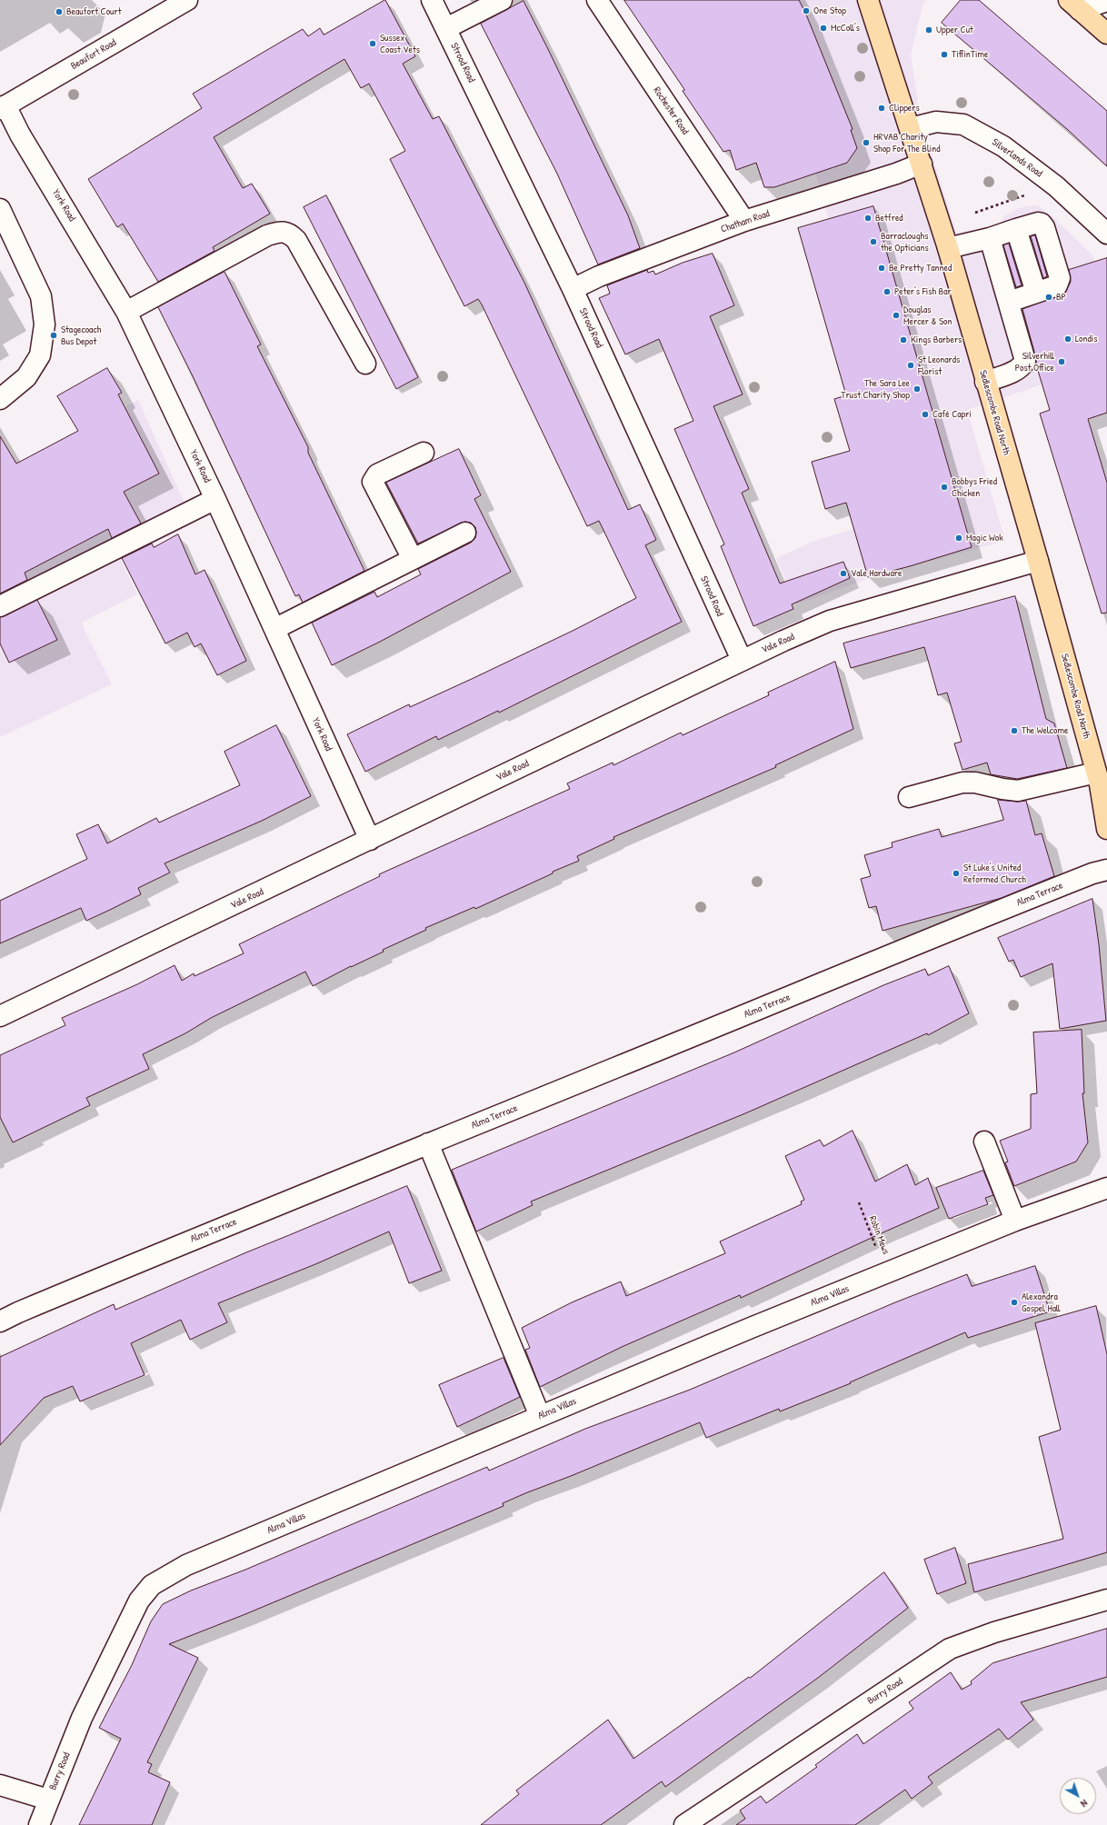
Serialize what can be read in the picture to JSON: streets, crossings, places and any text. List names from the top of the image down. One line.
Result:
{"streets":{"main road":["Sedlescombe Road North"],"street":["Beaufort Road","Strood Road","Rochester Road","Silverlands Road","York Road","Chatham Road","Vale Road","Alma Terrace","Alma Villas","Burry Road"],"path":["Robin Mews"]},"crossings":[["Beaufort Road","York Road"],["Strood Road","Chatham Road"],["Strood Road","Vale Road"],["Rochester Road","Chatham Road"],["Silverlands Road","Sedlescombe Road North"],["York Road","Vale Road"],["Chatham Road","Sedlescombe Road North"],["Sedlescombe Road North","Vale Road"],["Robin Mews","Alma Villas"],["Alma Villas","Burry Road"]],"places":["One Stop","Beaufort Court","McColl's","Upper Cut","Sussex Coast Vets","TiffinTime","Clippers","HRVAB Charity Shop For The Blind","Betfred","Barracloughs the Opticians","Be Pretty Tanned","Peter's Fish Bar","BP","Douglas Mercer & Son","Stagecoach Bus Depot","Londis","Kings Barbers","Silverhill Post Office","St Leonards Florist","The Sara Lee Trust Charity Shop","Café Capri","Bobbys Fried Chicken","Magic Wok","Vale Hardware","The Welcome","St Luke's United Reformed Church","Alexandra Gospel Hall"],"north":"bottom right"}
